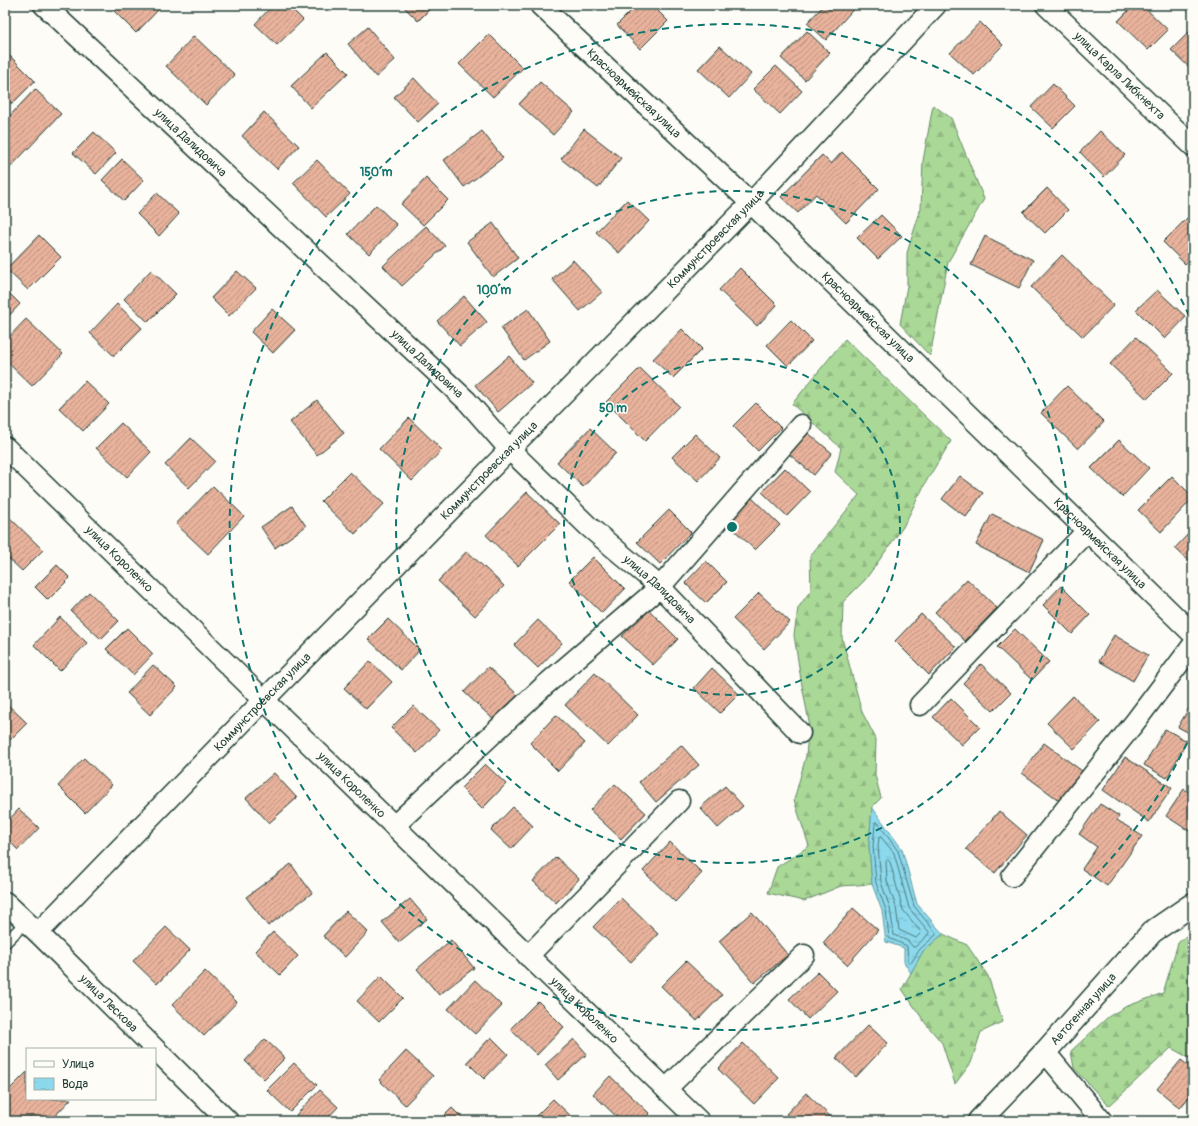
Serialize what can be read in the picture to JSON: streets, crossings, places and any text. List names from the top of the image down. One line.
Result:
{"streets":{"street":["улица Карла Либкнехта","Красноармейская улица","улица Далидовича","Коммунстроевская улица","улица Короленко","улица Лескова","Автогенная улица"]},"crossings":[["Красноармейская улица","Коммунстроевская улица"],["улица Далидовича","Коммунстроевская улица"],["Коммунстроевская улица","улица Короленко"],["Коммунстроевская улица","улица Лескова"]],"legend":["Улица","Вода"],"rings":["150 m","100 m","50 m"]}
